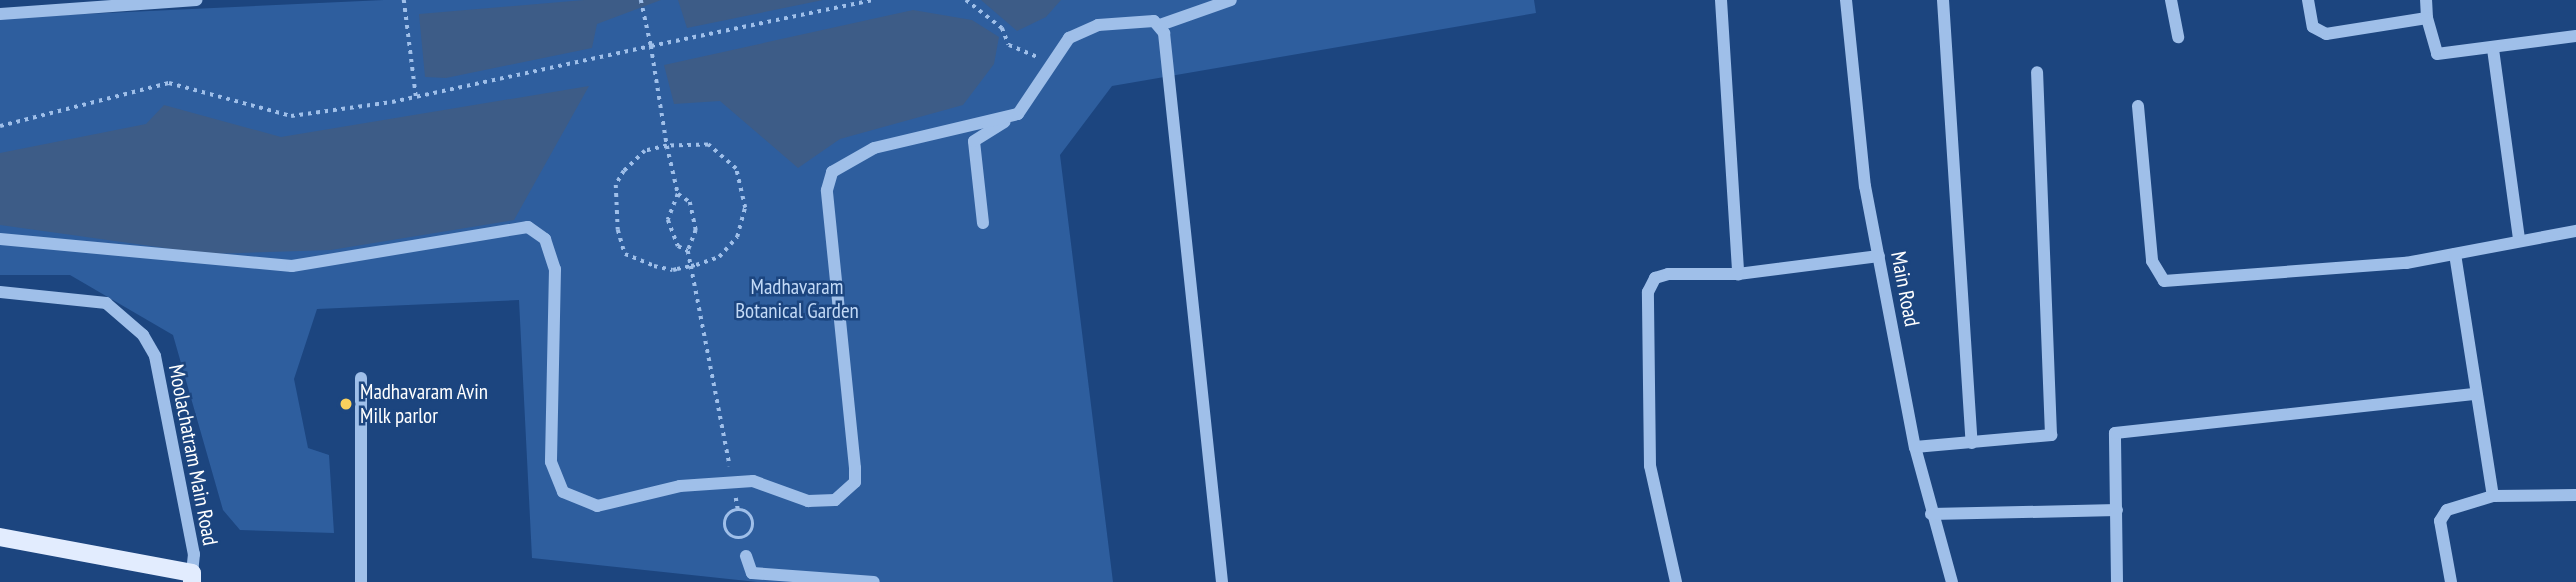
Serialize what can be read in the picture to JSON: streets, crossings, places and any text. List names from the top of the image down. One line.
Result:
{"streets":{"street":["Main Road","Moolachatram Main Road"]},"parks":["Madhavaram Botanical Garden"],"places":["Madhavaram Avin Milk parlor"]}
